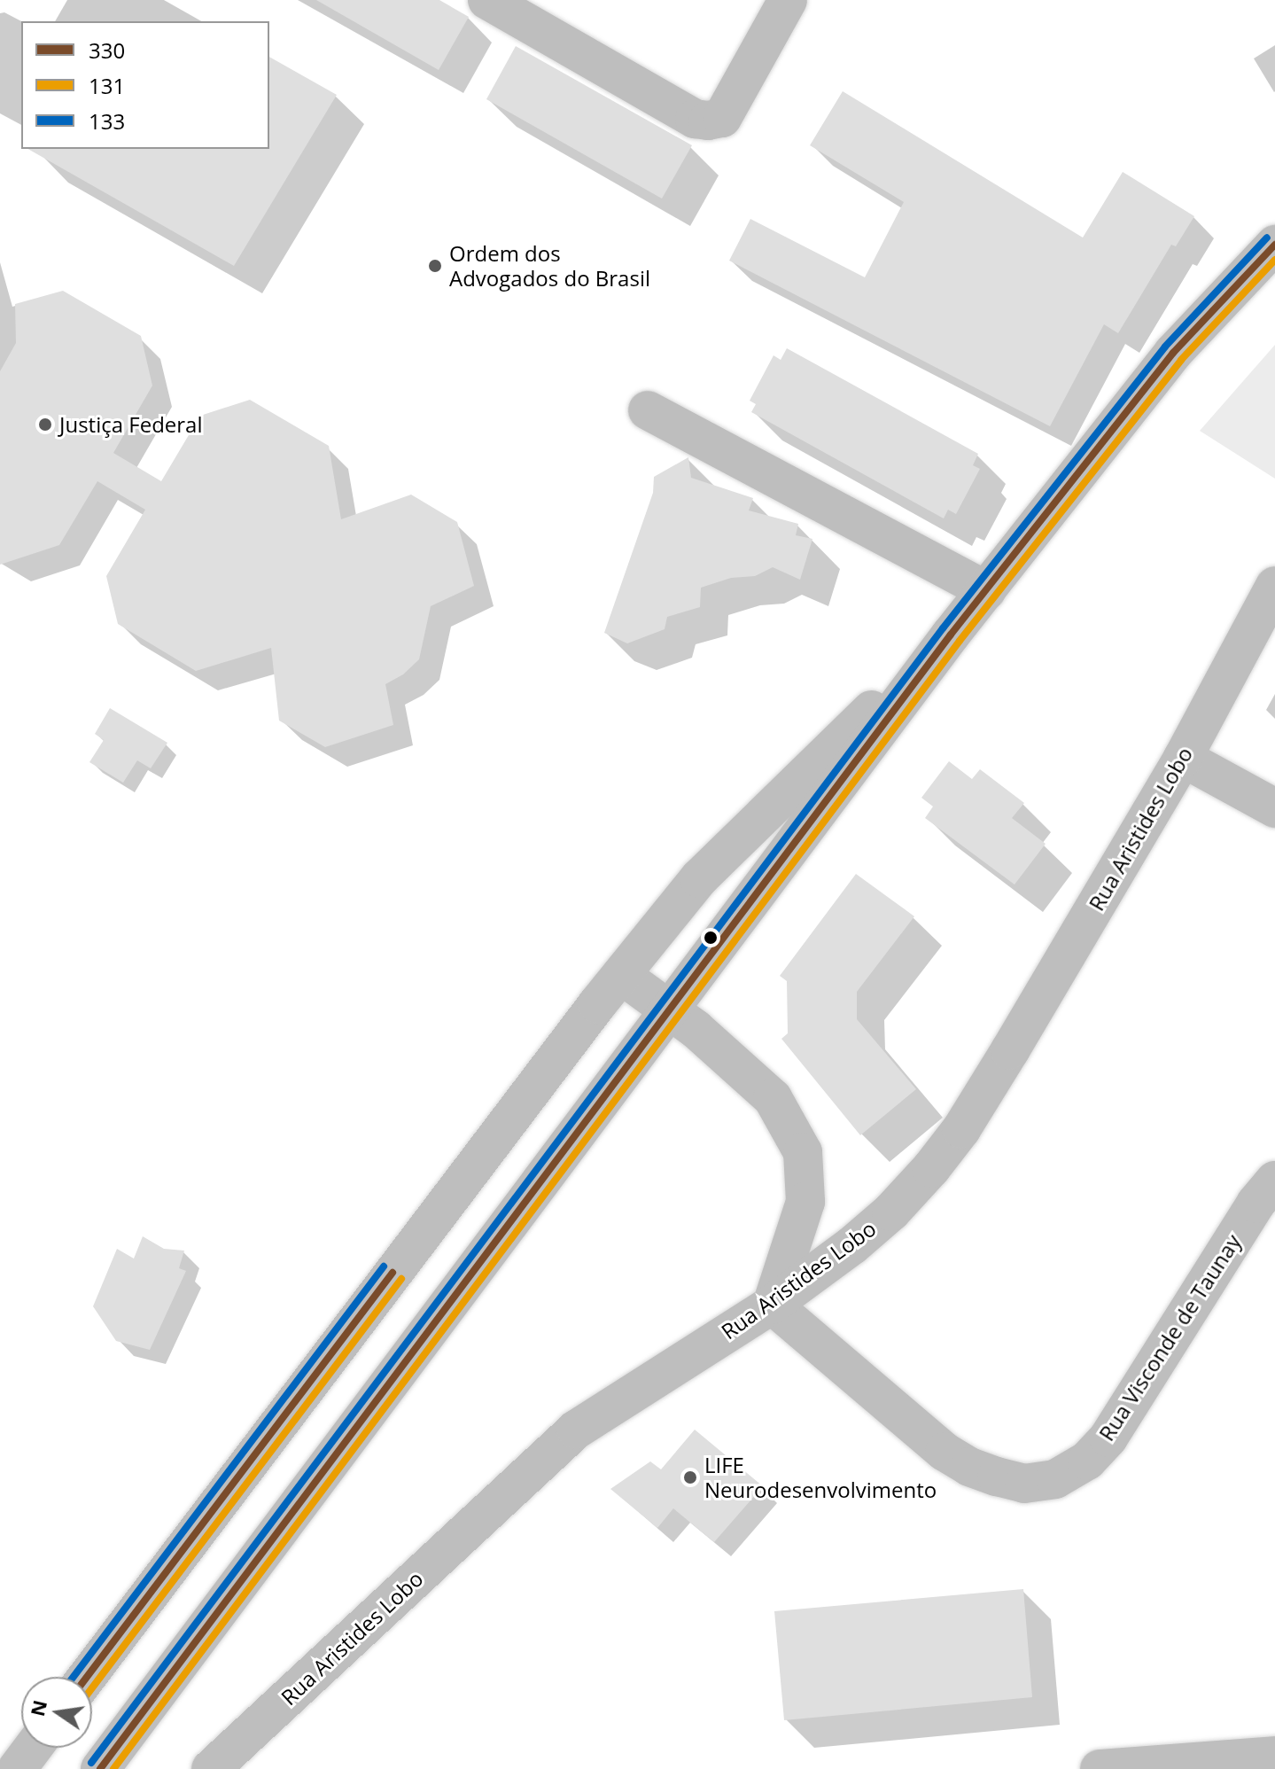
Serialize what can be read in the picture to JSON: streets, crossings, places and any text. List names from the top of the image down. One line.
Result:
{"streets":{"street":["Rua Aristides Lobo","Rua Visconde de Taunay"]},"crossings":[["Rua Aristides Lobo","Rua Visconde de Taunay"]],"places":["Ordem dos Advogados do Brasil","Justiça Federal","LIFE Neurodesenvolvimento"],"lines":["transit line 133","transit line 330","transit line 131"],"legend":["330","131","133"],"north":"left"}
